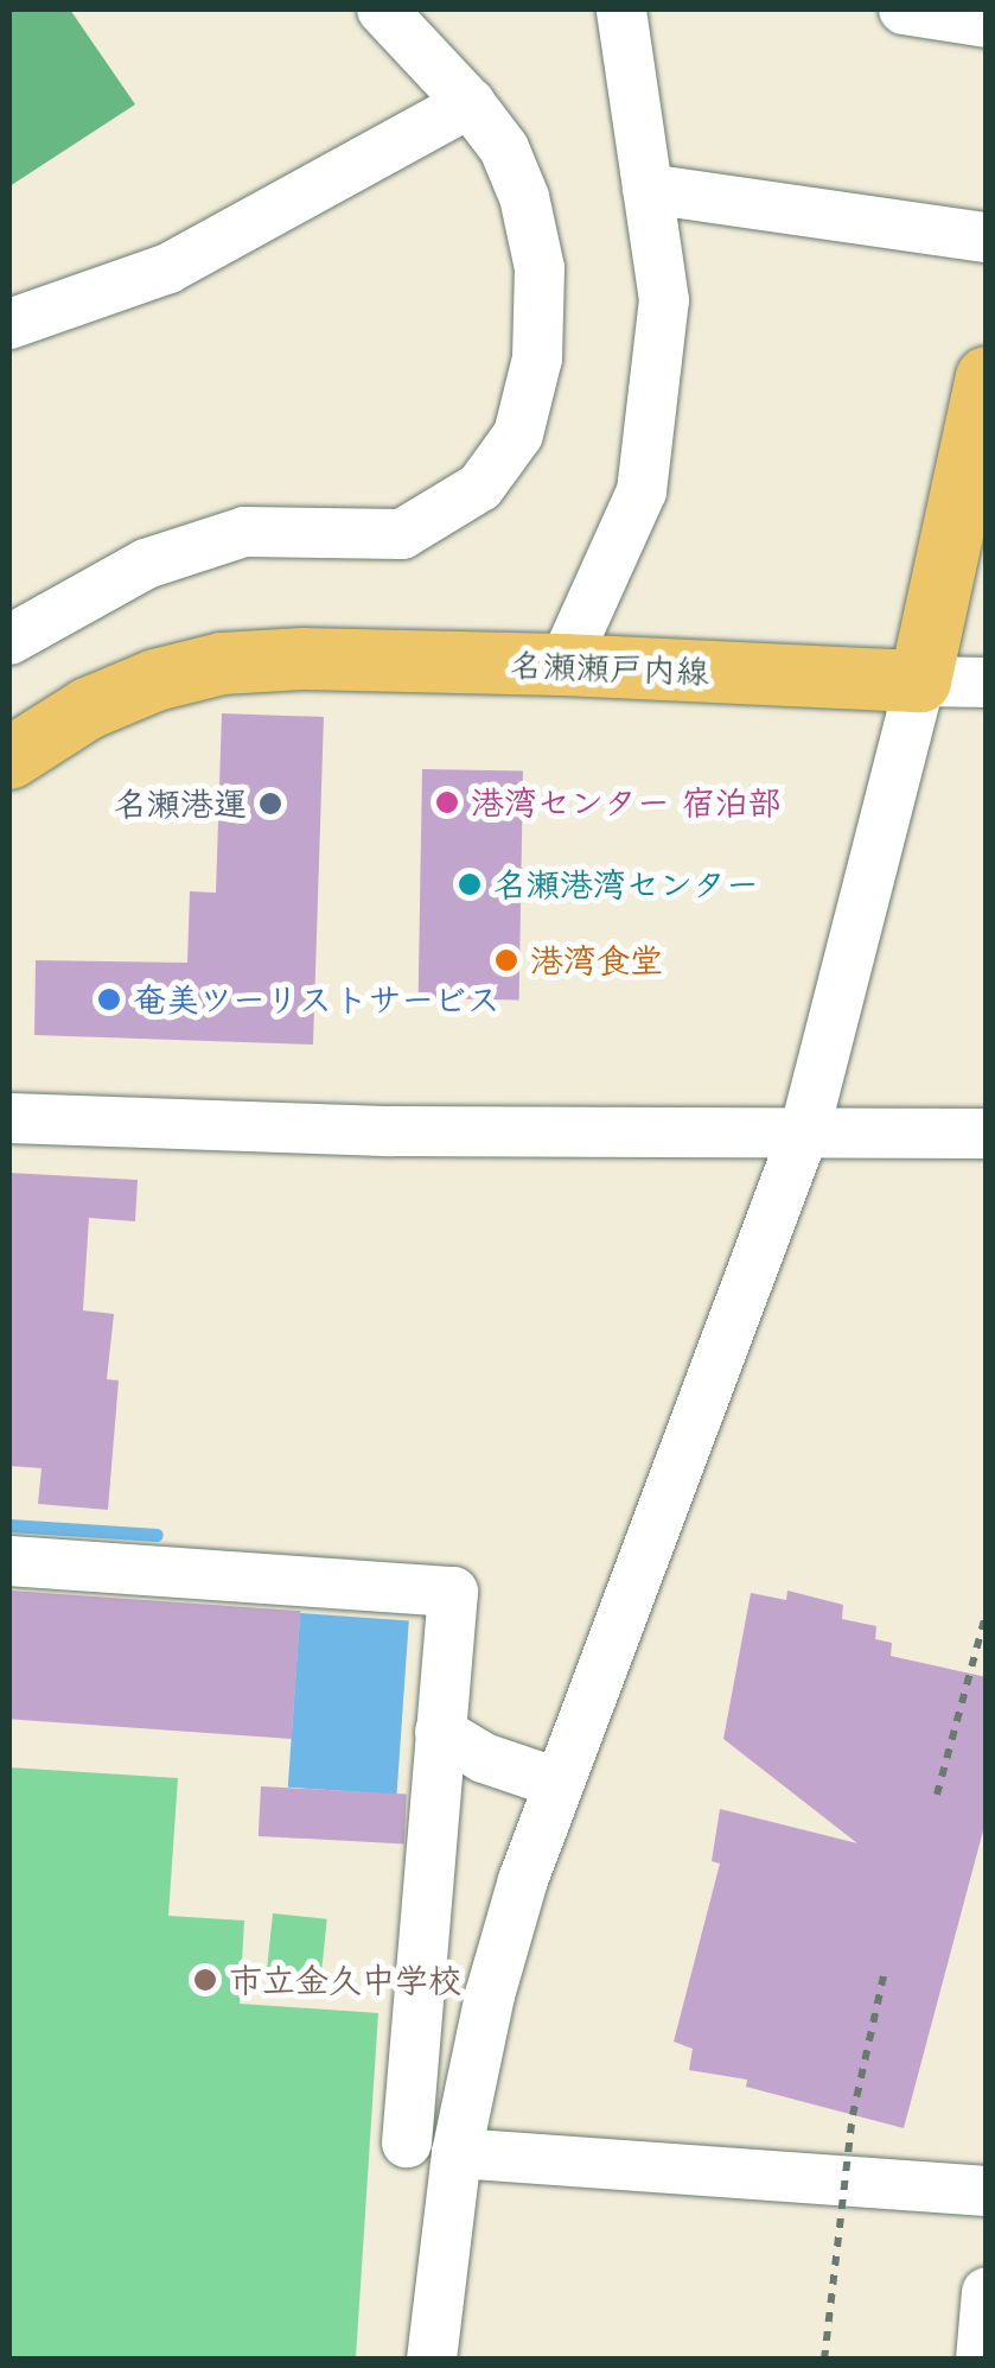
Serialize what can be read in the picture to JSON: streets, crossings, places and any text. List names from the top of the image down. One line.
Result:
{"streets":{"main road":["名瀬瀬戸内線"]},"places":["港湾センター 宿泊部","名瀬港運","名瀬港湾センター","港湾食堂","奄美ツーリストサービス","市立金久中学校"]}
